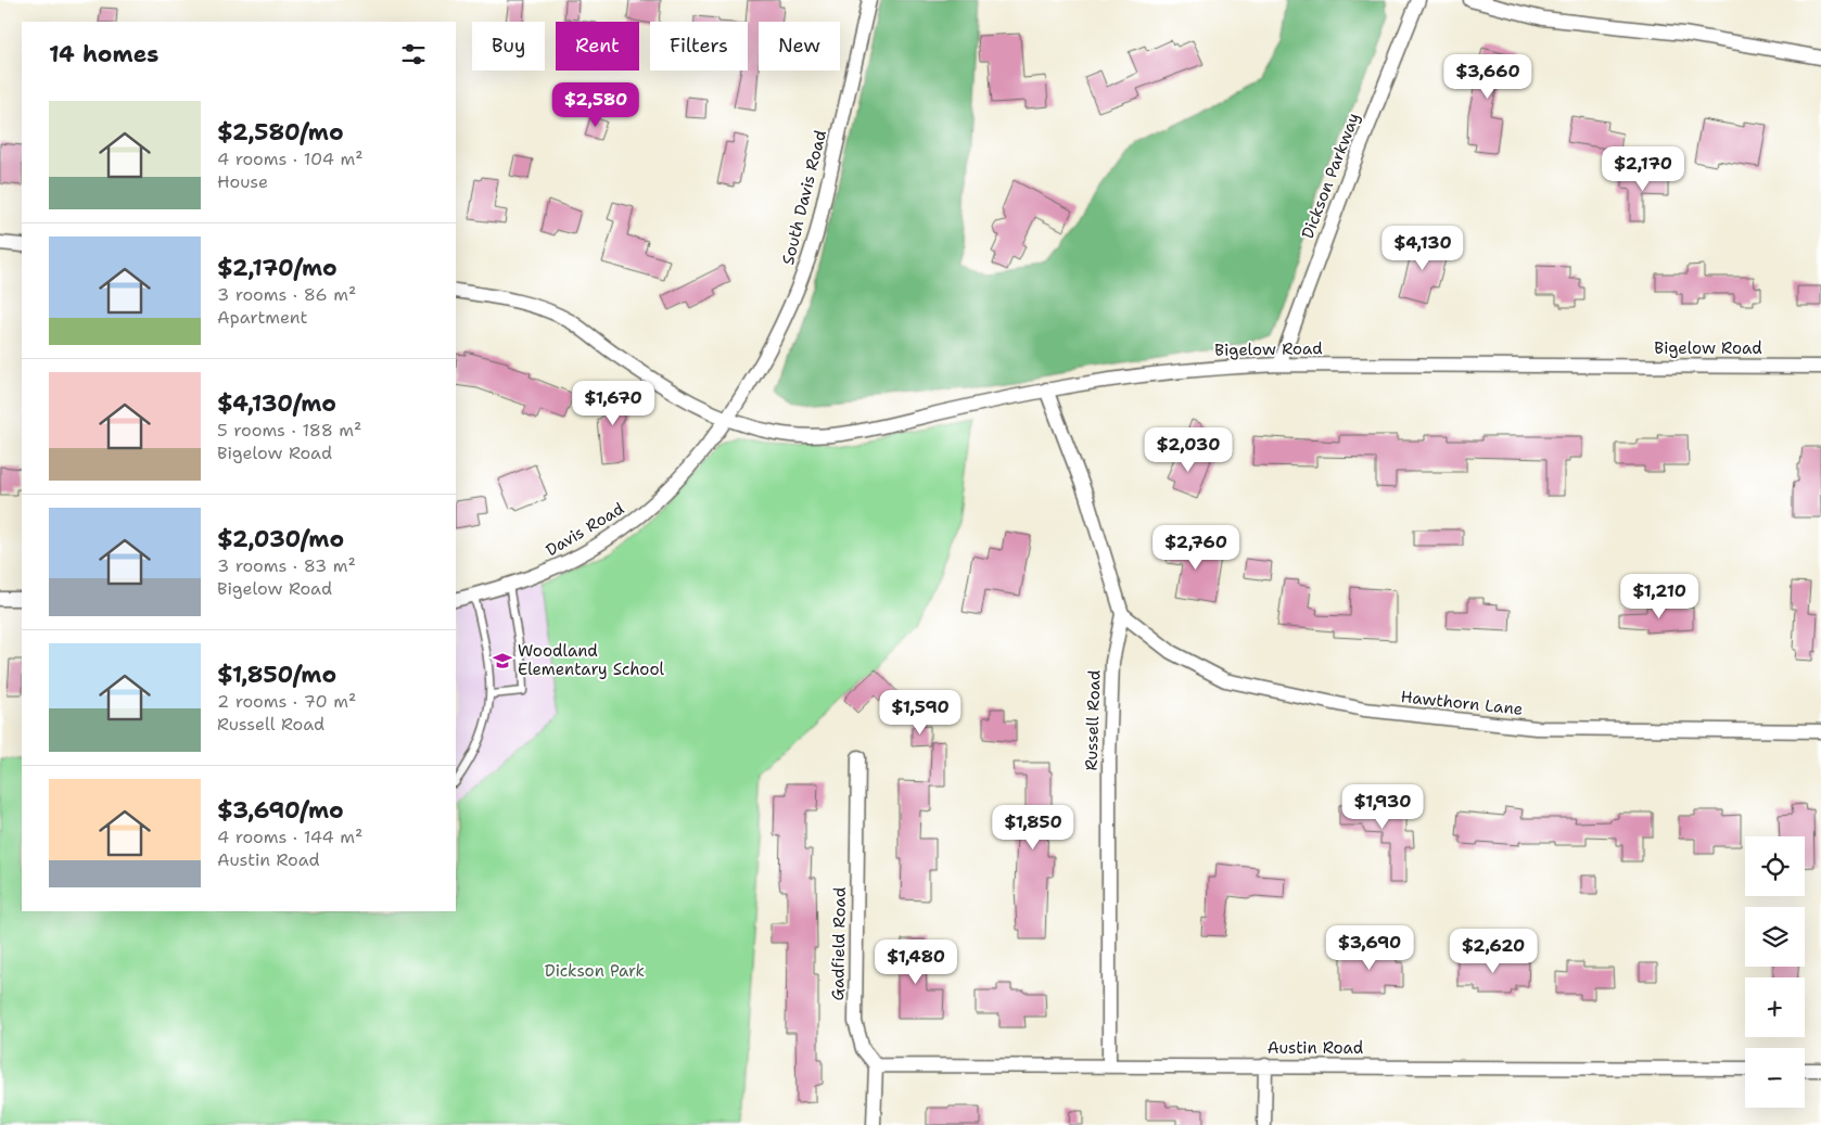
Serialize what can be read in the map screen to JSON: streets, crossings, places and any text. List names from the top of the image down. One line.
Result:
{"streets":{"street":["Dickson Parkway","South Davis Road","Bigelow Road","Davis Road","Hawthorn Lane","Russell Road","Gadfield Road","Austin Road"]},"crossings":[["Dickson Parkway","Bigelow Road"],["South Davis Road","Bigelow Road"],["South Davis Road","Davis Road"],["Bigelow Road","Davis Road"],["Bigelow Road","Russell Road"],["Hawthorn Lane","Russell Road"],["Russell Road","Austin Road"],["Gadfield Road","Austin Road"]],"parks":["Dickson Park"],"places":{"school or university":["Woodland Elementary School"]},"page":{"chip":["Buy","Rent","Filters","New"],"heading":"14 homes","price":["$3,660","$2,580","$2,170","$4,130","$1,670","$2,030","$2,760","$1,210","$1,590","$1,930","$1,850","$3,690","$2,620","$1,480"],"list":[{"name":"$2,580/mo","note":"4 rooms · 104 m² · House"},{"name":"$2,170/mo","note":"3 rooms · 86 m² · Apartment"},{"name":"$4,130/mo","note":"5 rooms · 188 m² · Bigelow Road"},{"name":"$2,030/mo","note":"3 rooms · 83 m² · Bigelow Road"},{"name":"$1,850/mo","note":"2 rooms · 70 m² · Russell Road"},{"name":"$3,690/mo","note":"4 rooms · 144 m² · Austin Road"}],"map_buttons":["+","−"]}}
